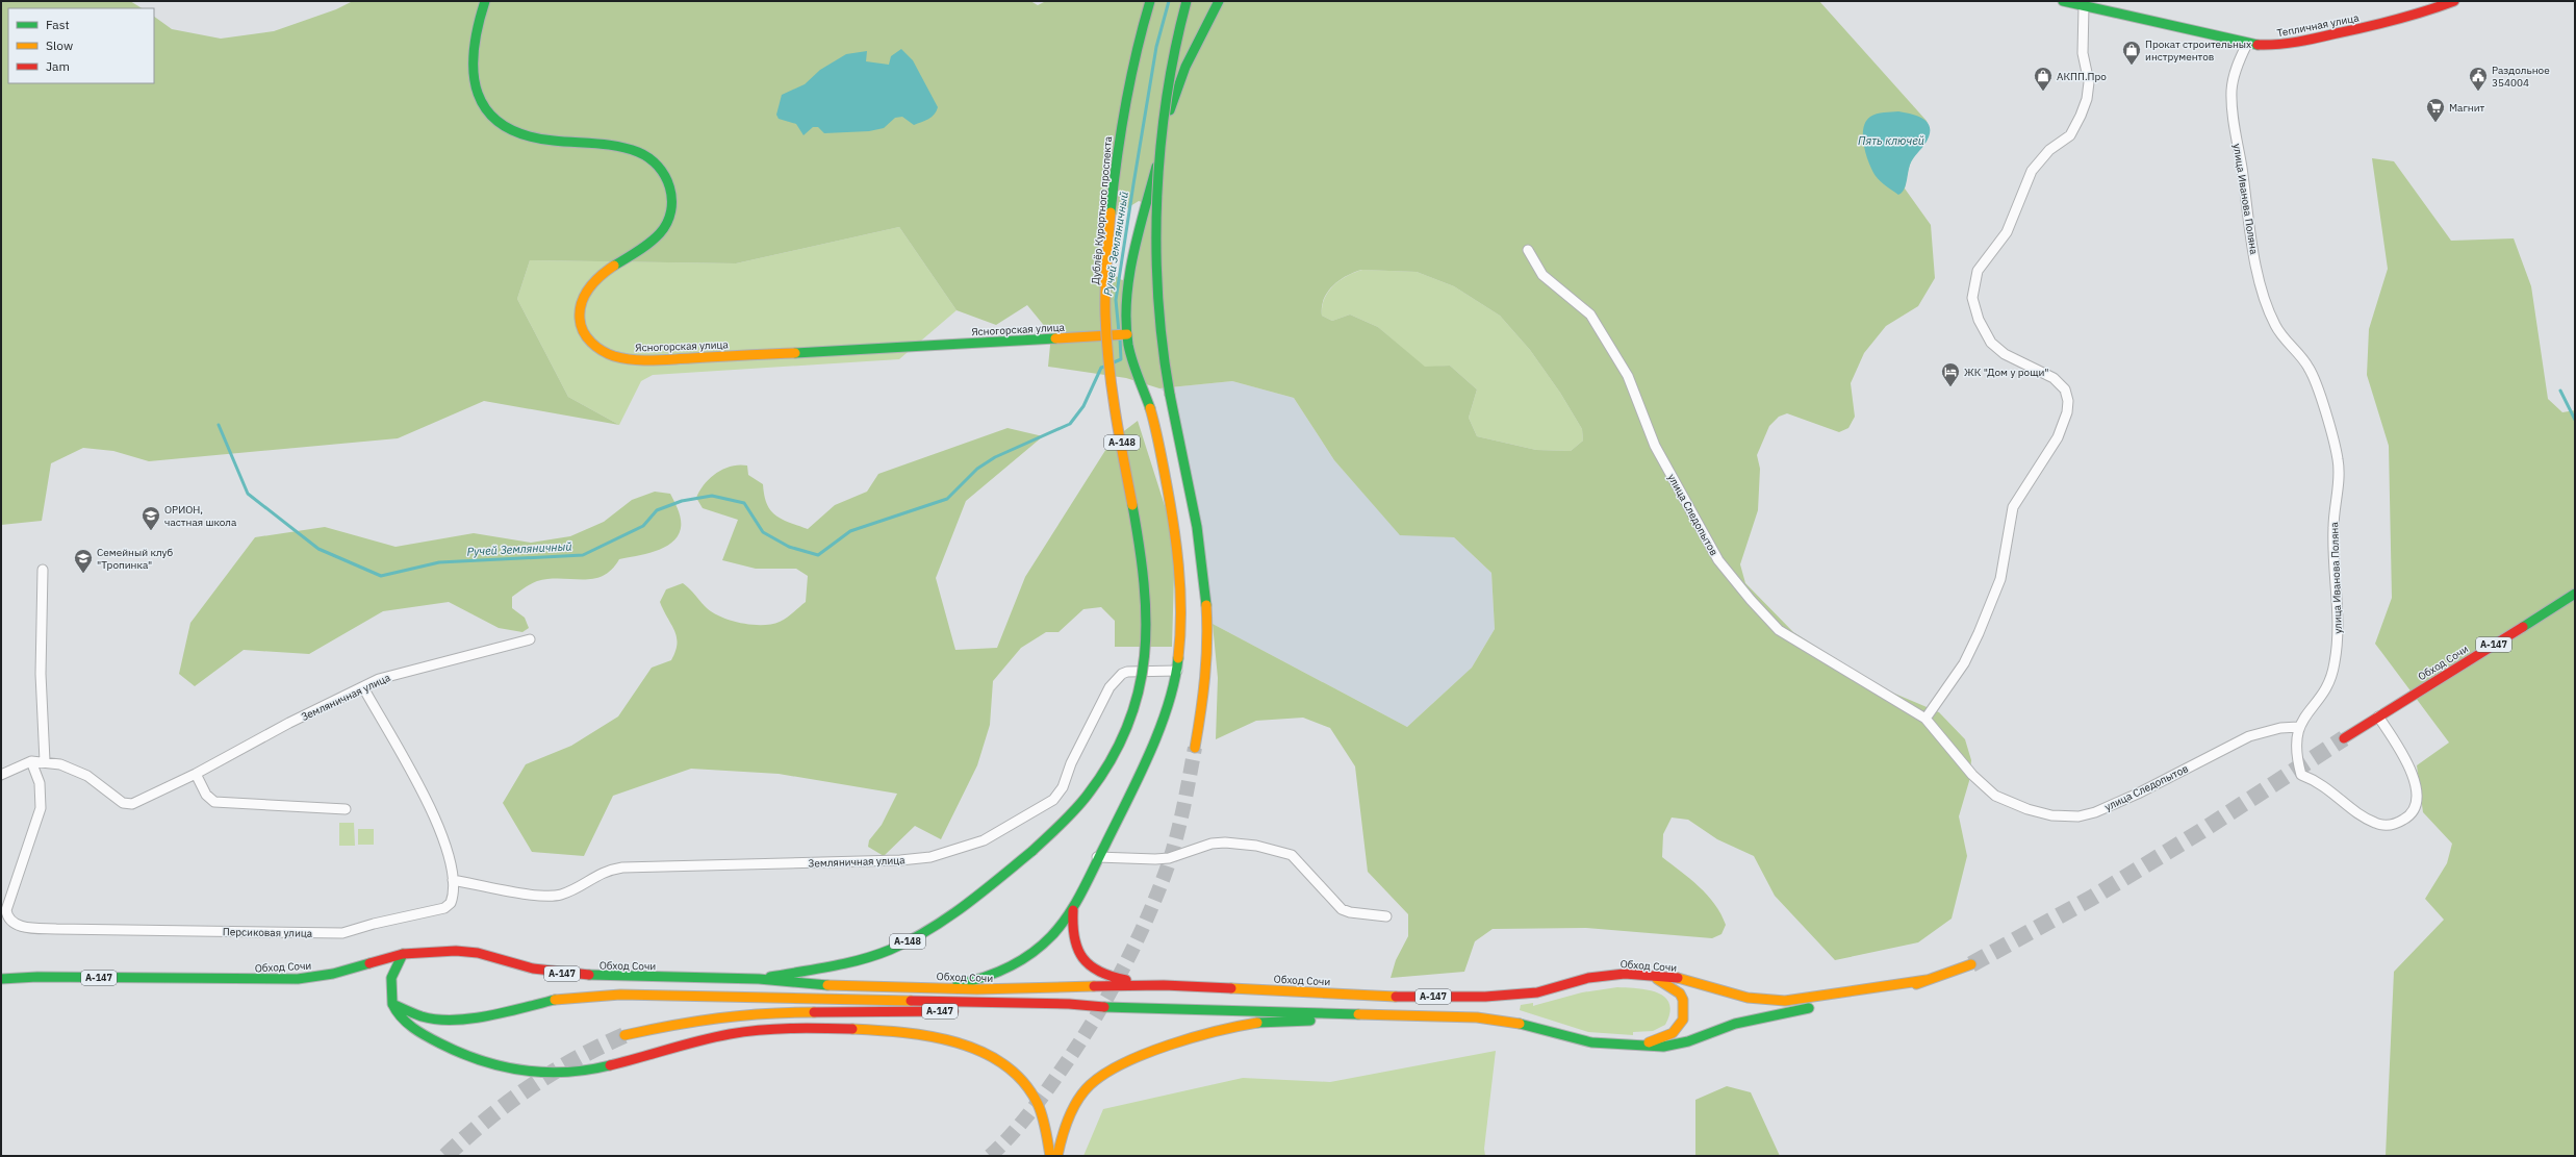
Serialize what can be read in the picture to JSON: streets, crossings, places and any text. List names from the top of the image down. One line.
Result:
{"streets":{"main road":["Тепличная улица","Дублёр Курортного проспекта","Ясногорская улица","А-148","А-147","Обход Сочи"],"street":["улица Иванова Поляна","улица Следопытов","Земляничная улица","Персиковая улица"]},"crossings":[["Тепличная улица","улица Иванова Поляна"],["улица Иванова Поляна","улица Следопытов"],["Дублёр Курортного проспекта","Обход Сочи"],["А-147","Обход Сочи"],["Земляничная улица","Персиковая улица"]],"water":["Пять ключей","Ручей Земляничный"],"places":{"shop":["Прокат строительных инструментов","АКПП.Про"],"public building":["Раздольное 354004"],"supermarket":["Магнит"],"hotel":["ЖК \"Дом у рощи\""],"school or university":["ОРИОН, частная школа","Семейный клуб \"Тропинка\""]},"legend":["Fast","Slow","Jam"]}
